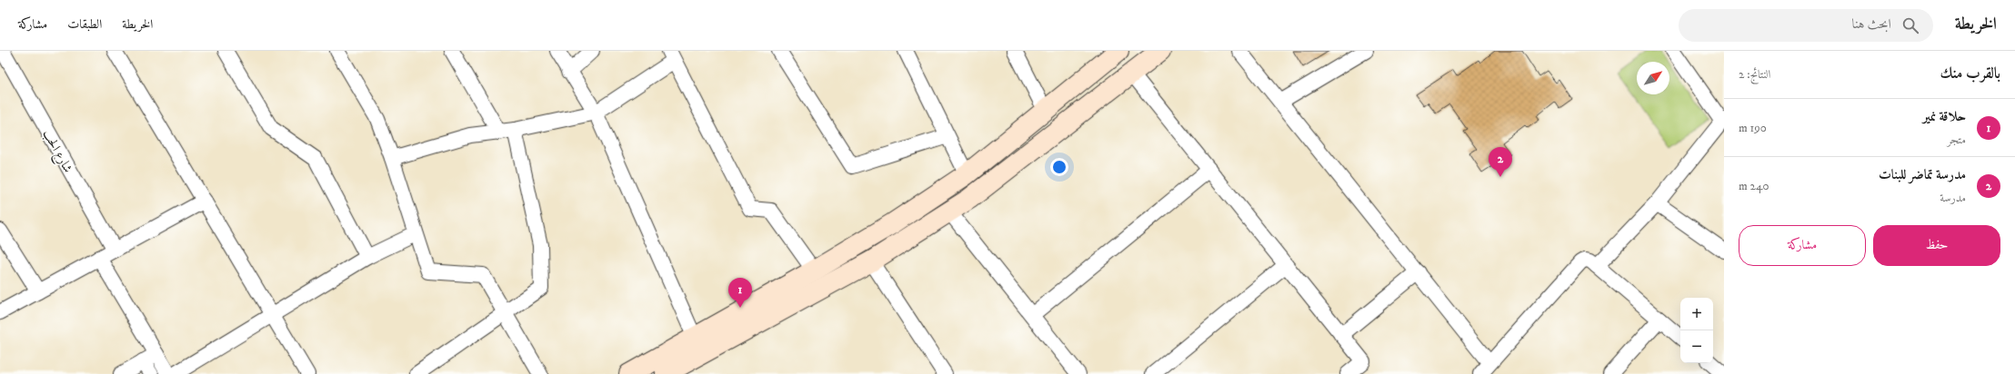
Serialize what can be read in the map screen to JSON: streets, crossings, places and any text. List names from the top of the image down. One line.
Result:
{"streets":{"street":["شارع الحب"]},"north":"top right","page":{"header":"الخريطة","search":"ابحث هنا","nav":["الخريطة","الطبقات","مشاركة"],"heading":["بالقرب منك","النتائج: 2"],"list":[{"mark":"1","name":"حلاقة نمير","note":"متجر","value":"190 m"},{"mark":"2","name":"مدرسة تماضر للبنات","note":"مدرسة","value":"240 m"}],"pins":["2","1"],"buttons":["حفظ","مشاركة"],"map_buttons":["+","−"]}}
